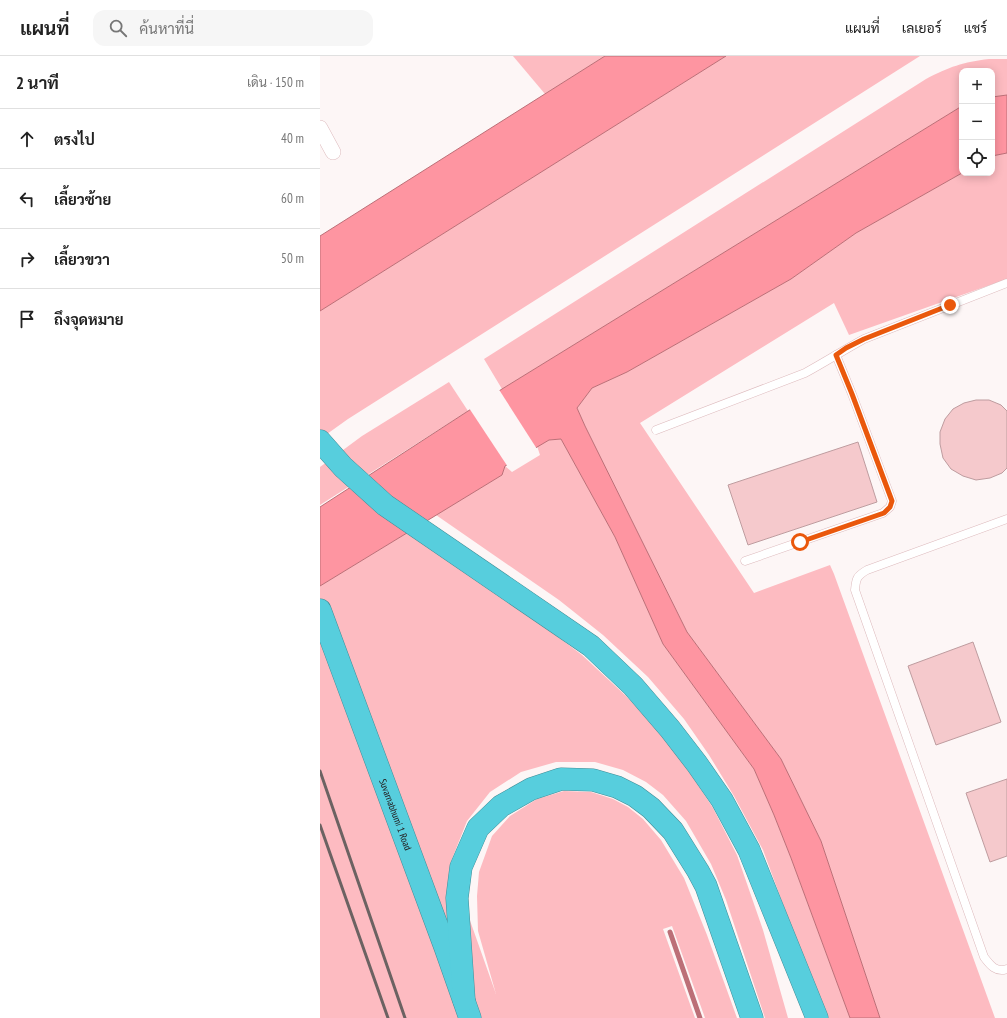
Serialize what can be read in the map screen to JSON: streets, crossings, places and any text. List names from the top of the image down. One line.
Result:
{"streets":{"highway":["Suvarnabhumi 1 Road"]},"page":{"header":"แผนที่","search":"ค้นหาที่นี่","nav":["แผนที่","เลเยอร์","แชร์"],"heading":["2 นาที","เดิน · 150 m"],"map_buttons":["+","−"],"list":[["ตรงไป","40 m"],["เลี้ยวซ้าย","60 m"],["เลี้ยวขวา","50 m"],"ถึงจุดหมาย"]}}
